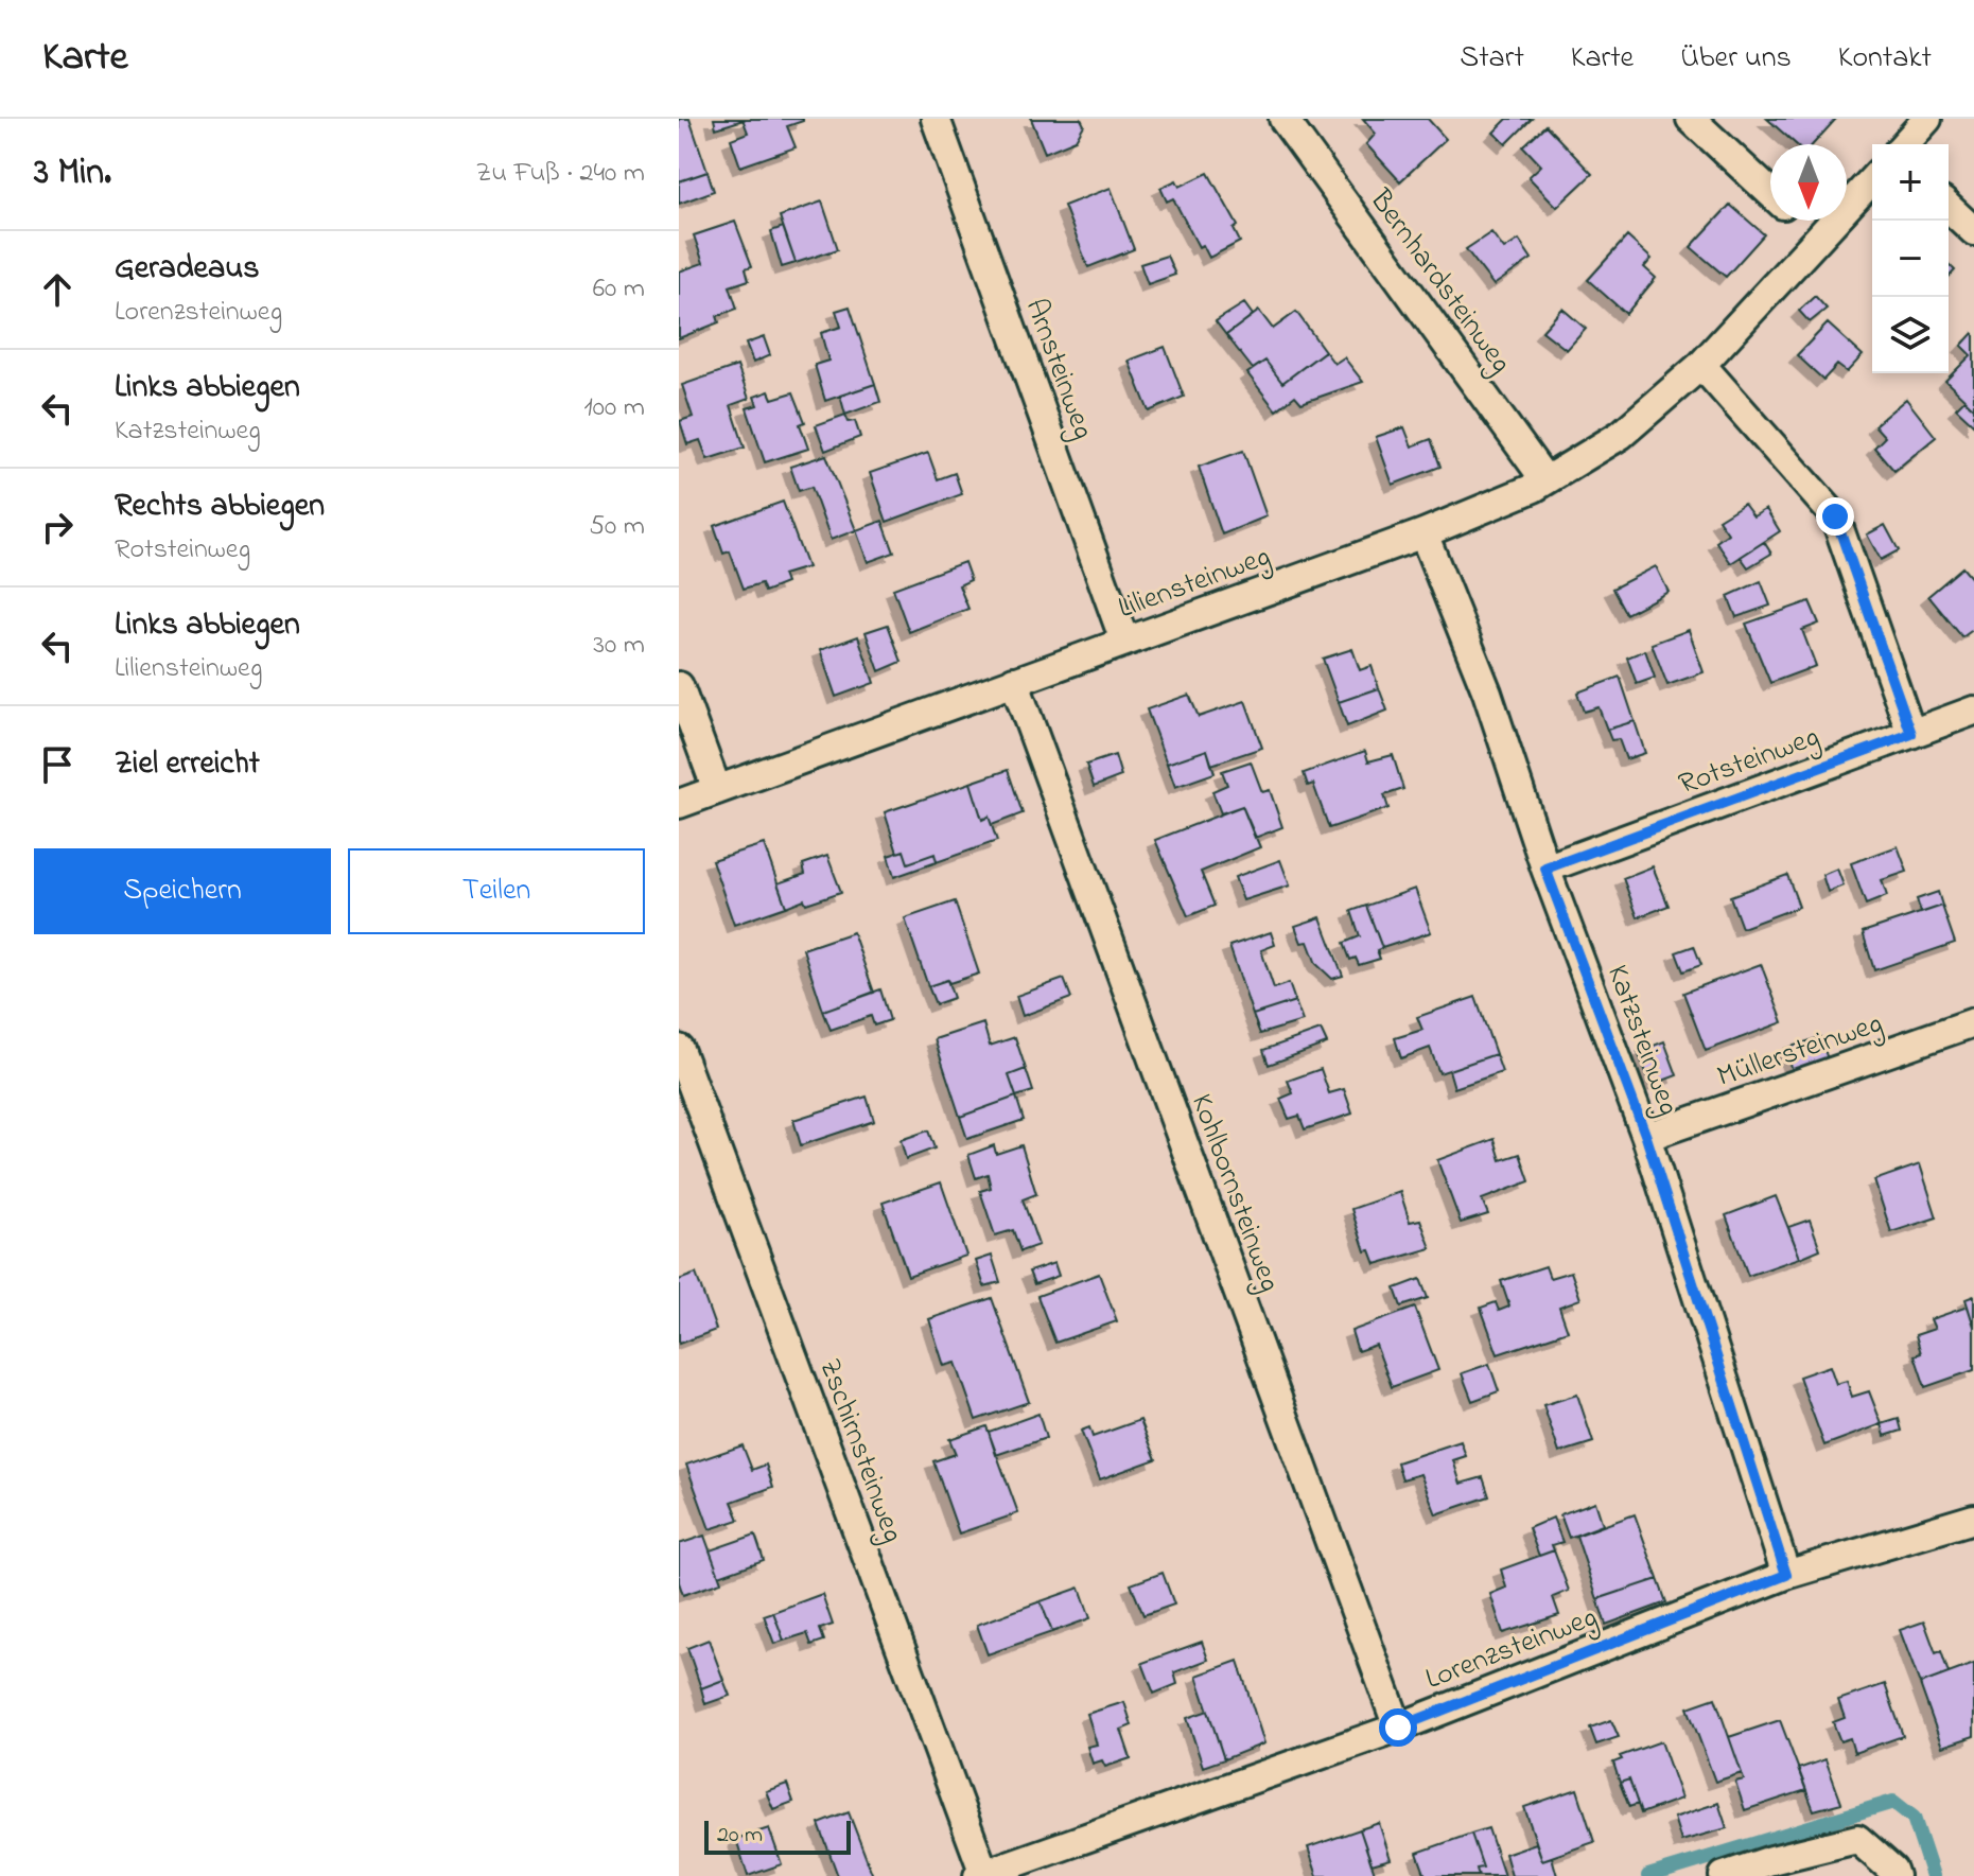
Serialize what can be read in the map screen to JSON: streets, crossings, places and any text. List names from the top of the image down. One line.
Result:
{"streets":{"lane":["Bernhardsteinweg","Arnsteinweg","Liliensteinweg","Rotsteinweg","Katzsteinweg","Müllersteinweg","Kohlbornsteinweg","Zschirnsteinweg","Lorenzsteinweg"]},"crossings":[["Bernhardsteinweg","Liliensteinweg"],["Arnsteinweg","Liliensteinweg"],["Liliensteinweg","Katzsteinweg"],["Liliensteinweg","Kohlbornsteinweg"],["Rotsteinweg","Katzsteinweg"],["Katzsteinweg","Müllersteinweg"],["Katzsteinweg","Lorenzsteinweg"],["Kohlbornsteinweg","Lorenzsteinweg"],["Zschirnsteinweg","Lorenzsteinweg"]],"scale_bar":"20 m","north":"bottom","page":{"header":"Karte","nav":["Start","Karte","Über uns","Kontakt"],"heading":["3 Min.","Zu Fuß · 240 m"],"map_buttons":["+","−"],"list":[["Geradeaus","Lorenzsteinweg","60 m"],["Links abbiegen","Katzsteinweg","100 m"],["Rechts abbiegen","Rotsteinweg","50 m"],["Links abbiegen","Liliensteinweg","30 m"],"Ziel erreicht"],"buttons":["Speichern","Teilen"],"scale":"20 m"}}
